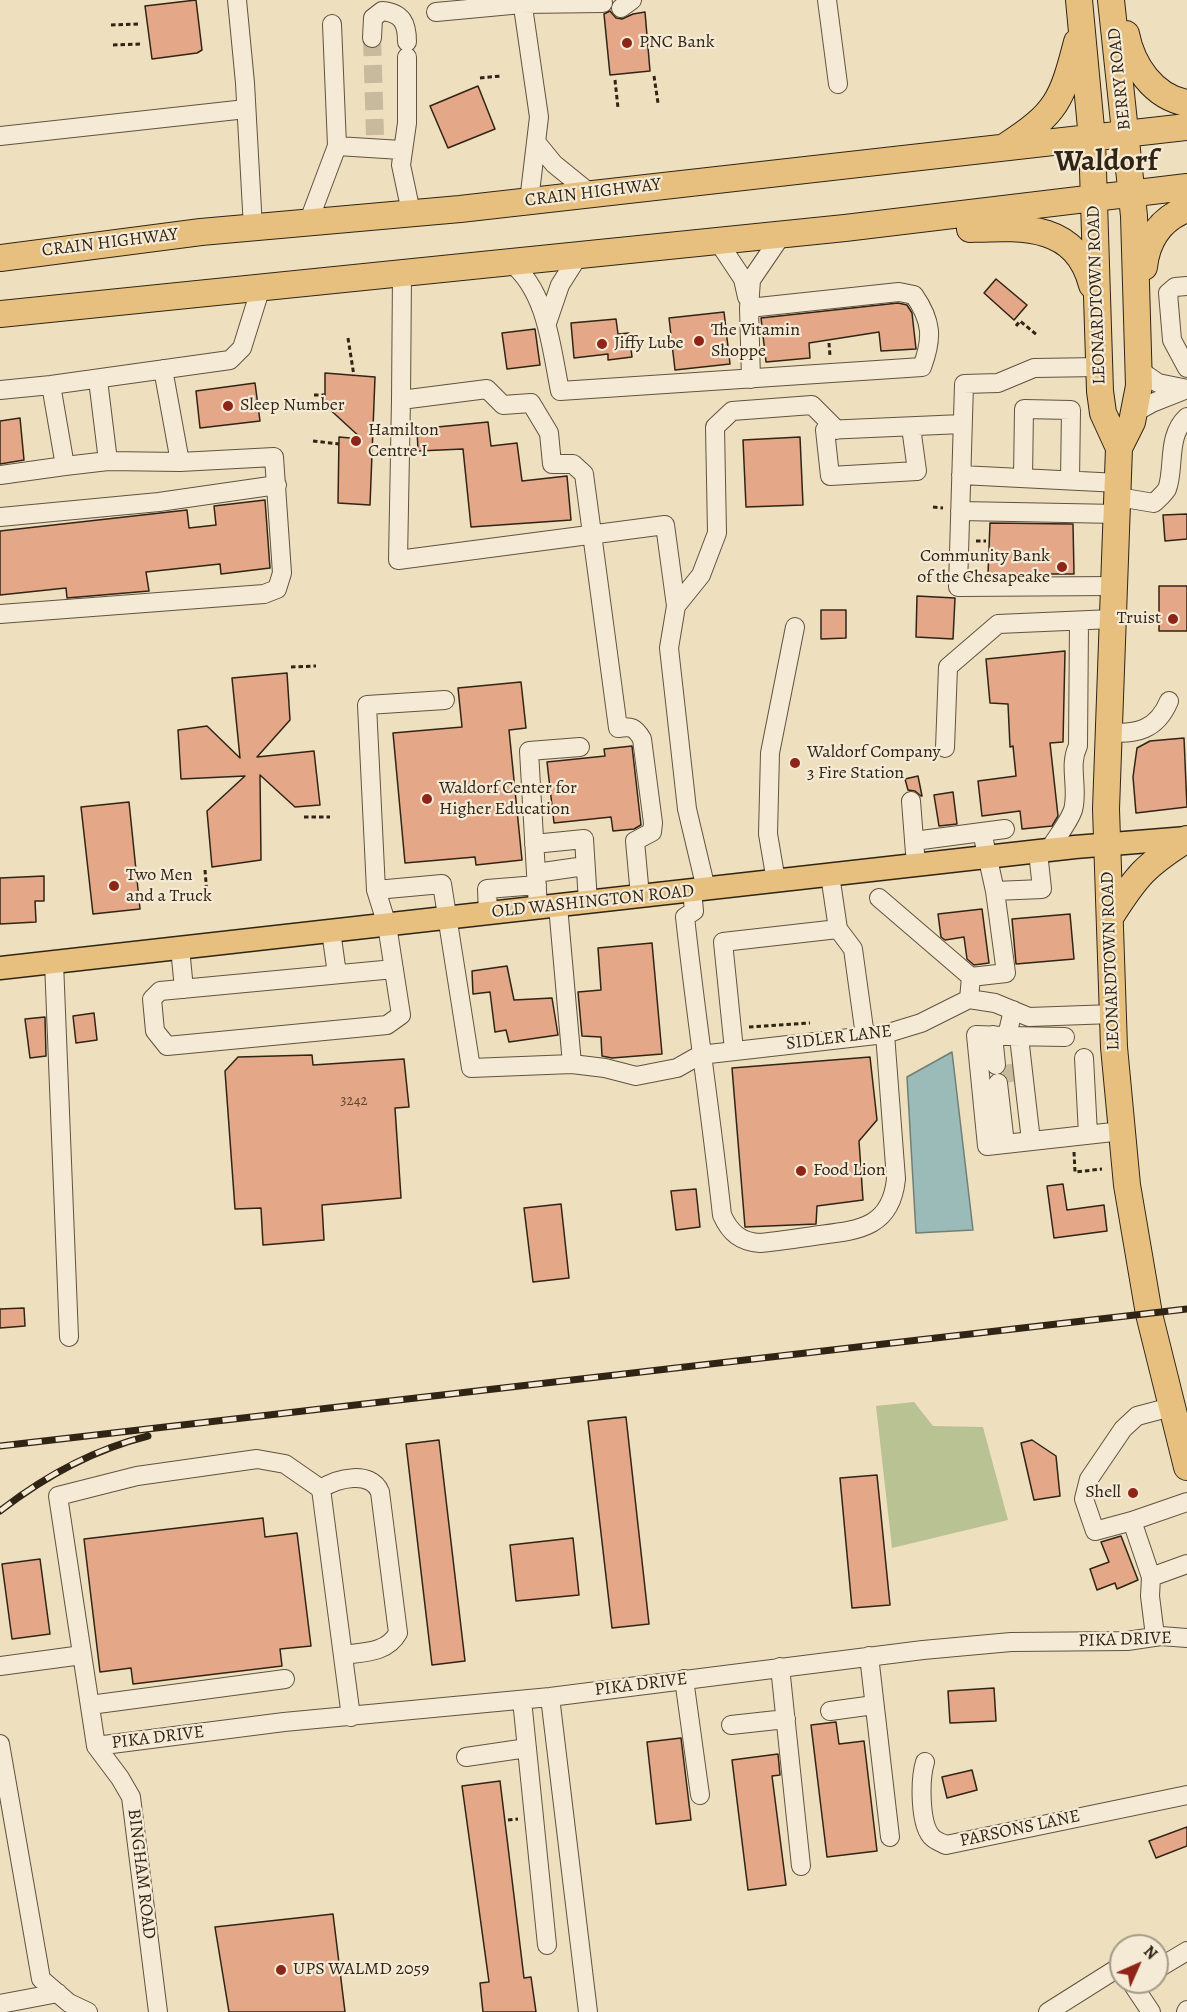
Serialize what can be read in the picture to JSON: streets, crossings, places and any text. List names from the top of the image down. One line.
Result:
{"streets":{"highway":["BERRY ROAD","CRAIN HIGHWAY","LEONARDTOWN ROAD"],"main road":["OLD WASHINGTON ROAD"],"street":["SIDLER LANE","PIKA DRIVE","PARSONS LANE","BINGHAM ROAD"]},"crossings":[["BERRY ROAD","CRAIN HIGHWAY"],["BERRY ROAD","LEONARDTOWN ROAD"],["CRAIN HIGHWAY","LEONARDTOWN ROAD"],["LEONARDTOWN ROAD","OLD WASHINGTON ROAD"],["PIKA DRIVE","BINGHAM ROAD"]],"districts":["Waldorf"],"places":["PNC Bank","The Vitamin Shoppe","Jiffy Lube","Sleep Number","Hamilton Centre I","Community Bank of the Chesapeake","Truist","Waldorf Company 3 Fire Station","Waldorf Center for Higher Education","Two Men and a Truck","Food Lion","Shell","UPS WALMD 2059"],"house_numbers":["3242"],"north":"top right"}
